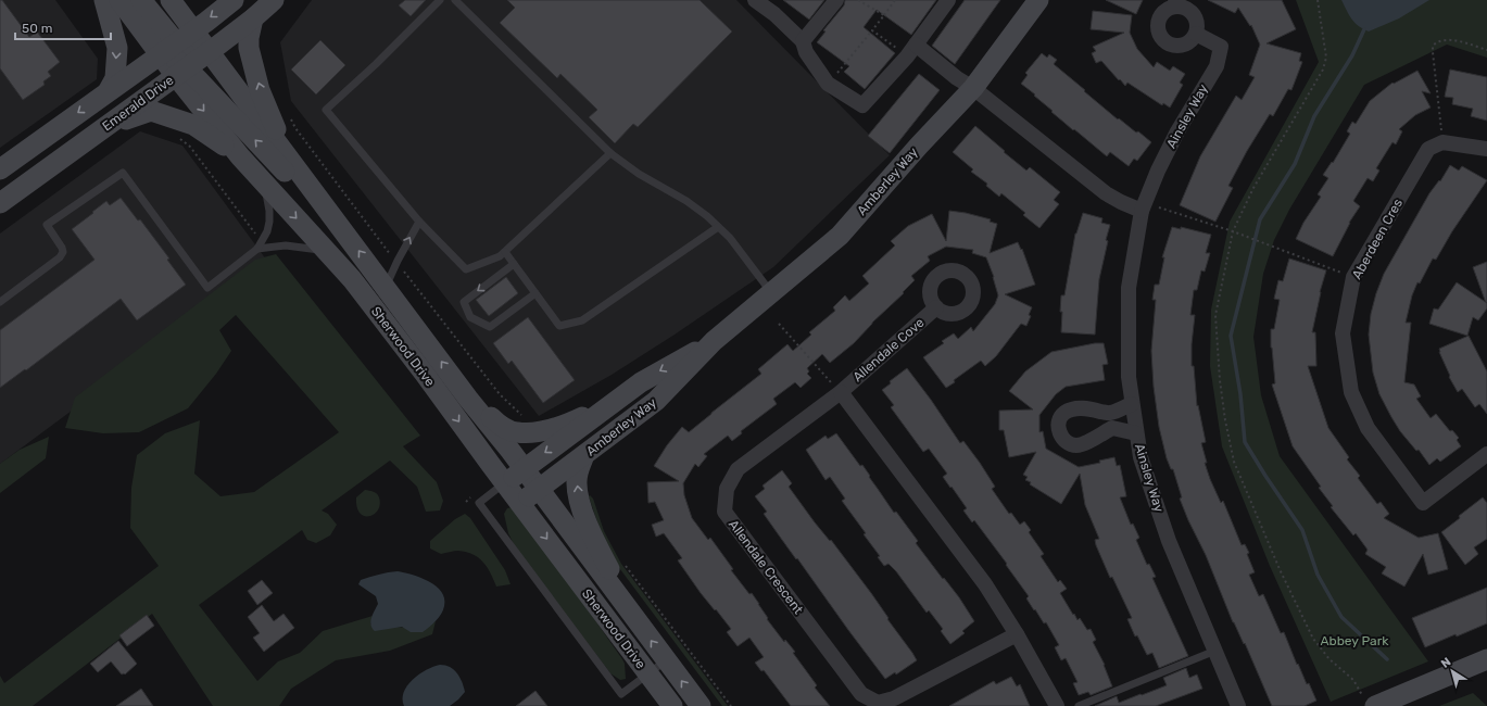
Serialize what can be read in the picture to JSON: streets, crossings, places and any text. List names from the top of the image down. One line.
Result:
{"streets":{"main road":["Emerald Drive","Amberley Way","Sherwood Drive"],"street":["Ainsley Way","Aberdeen Cres","Allendale Cove","Allendale Crescent"]},"crossings":[["Emerald Drive","Sherwood Drive"],["Amberley Way","Sherwood Drive"],["Allendale Cove","Allendale Crescent"]],"parks":["Abbey Park"],"scale_bar":"50 m","north":"top left"}
